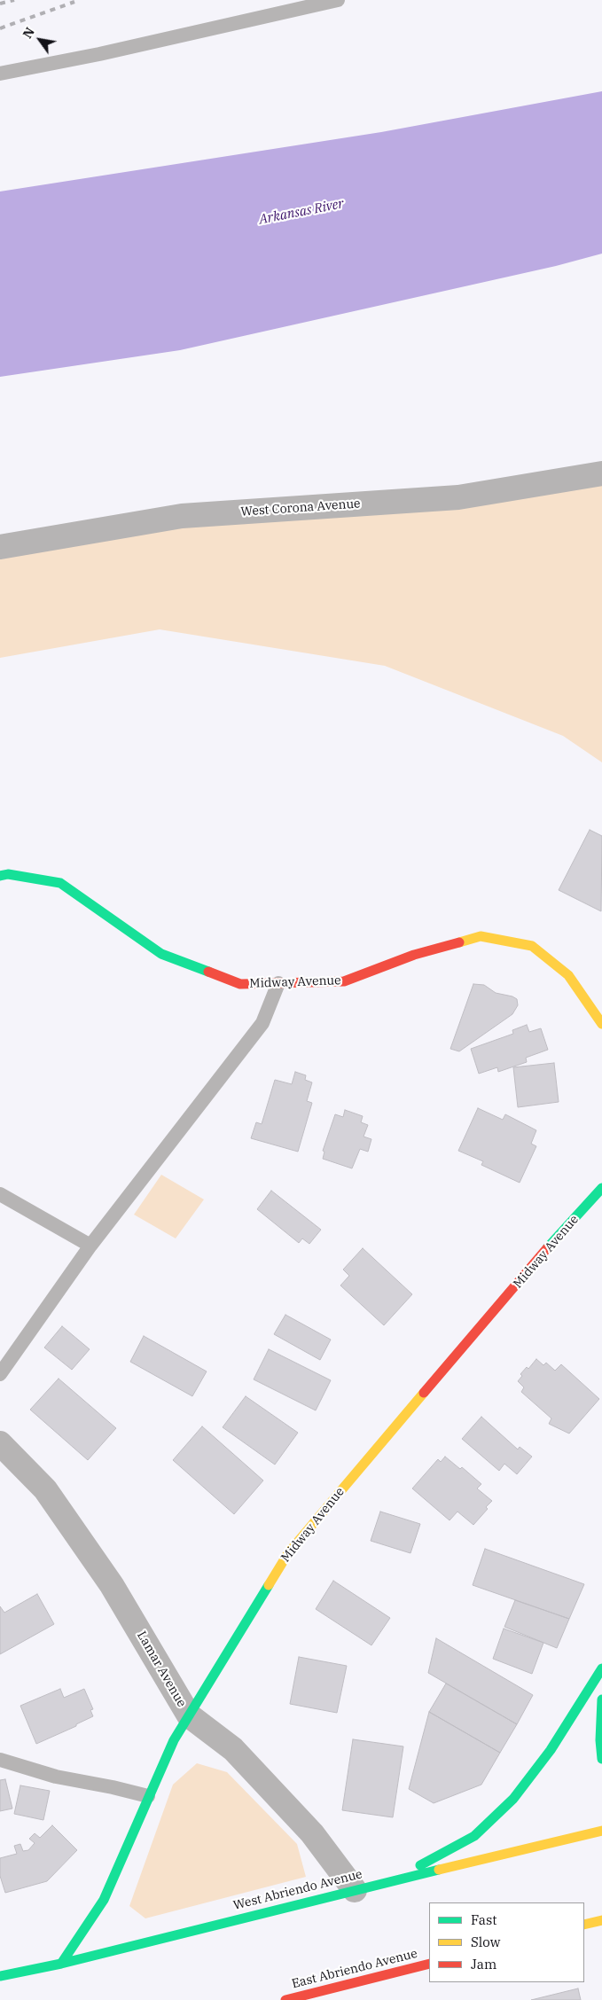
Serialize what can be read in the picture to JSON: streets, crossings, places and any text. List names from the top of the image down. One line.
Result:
{"streets":{"street":["West Corona Avenue","Midway Avenue","Lamar Avenue","West Abriendo Avenue","East Abriendo Avenue"]},"crossings":[["Midway Avenue","Lamar Avenue"],["Lamar Avenue","West Abriendo Avenue"]],"water":["Arkansas River"],"legend":["Fast","Slow","Jam"],"north":"top left"}
